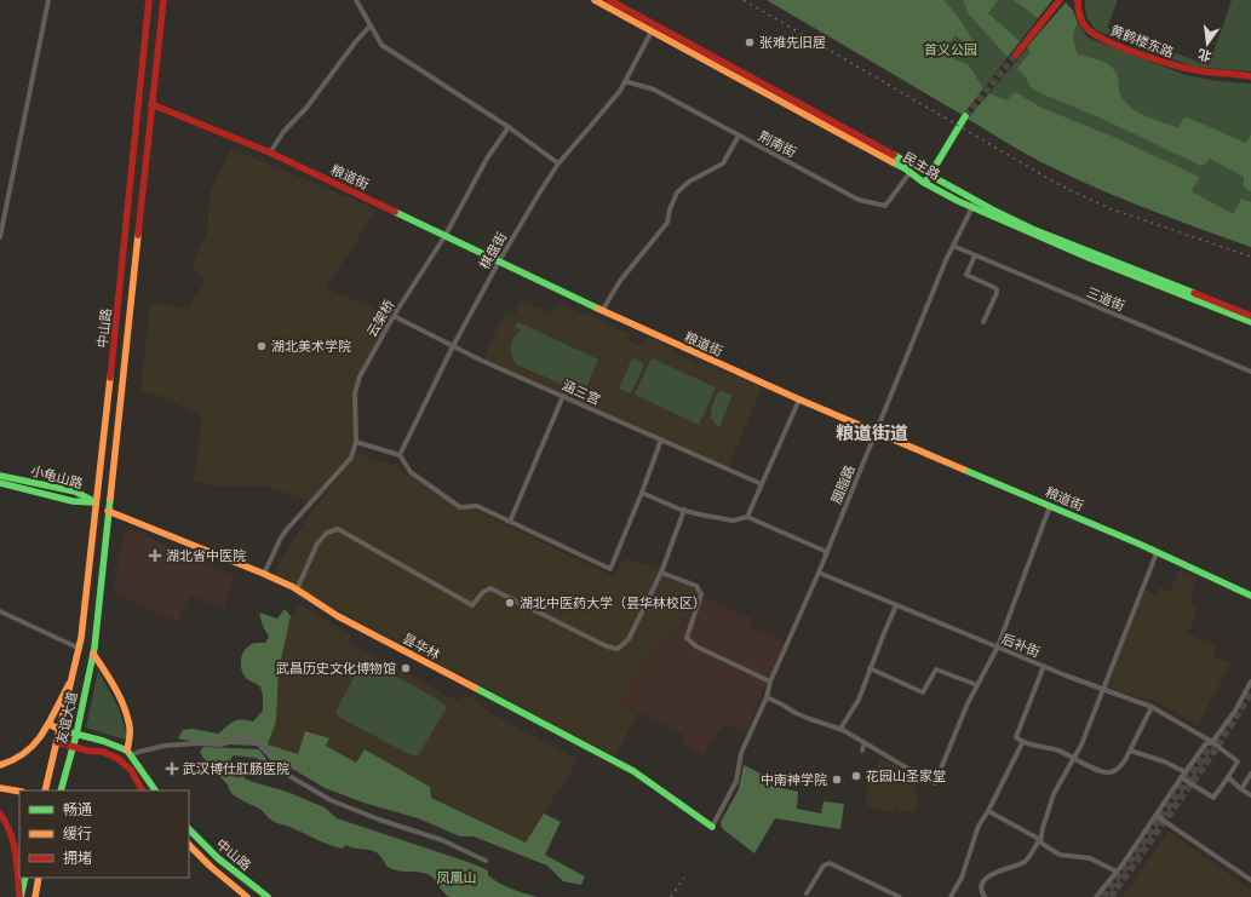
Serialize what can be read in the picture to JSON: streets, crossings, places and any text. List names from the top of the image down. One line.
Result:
{"streets":{"main road":["黄鹤楼东路","民主路","粮道街","中山路","小龟山路","昙华林","友谊大道"],"street":["荆南街","棋盘街","三道街","云架桥","涵三宫","胭脂路","后补街"]},"crossings":[["荆南街","民主路"],["荆南街","棋盘街"],["民主路","棋盘街"],["民主路","胭脂路"],["粮道街","棋盘街"],["粮道街","云架桥"],["粮道街","中山路"],["粮道街","胭脂路"],["棋盘街","涵三宫"],["三道街","胭脂路"],["云架桥","涵三宫"],["云架桥","昙华林"],["中山路","小龟山路"],["中山路","昙华林"],["中山路","友谊大道"],["胭脂路","后补街"],["胭脂路","昙华林"]],"districts":["粮道街道"],"parks":["首义公园","凤凰山"],"places":{"other":["张难先旧居","湖北美术学院","湖北中医药大学（昙华林校区）","武昌历史文化博物馆","花园山圣家堂","中南神学院"],"health":["湖北省中医院","武汉博仕肛肠医院"]},"legend":["畅通","缓行","拥堵"],"north":"bottom"}
